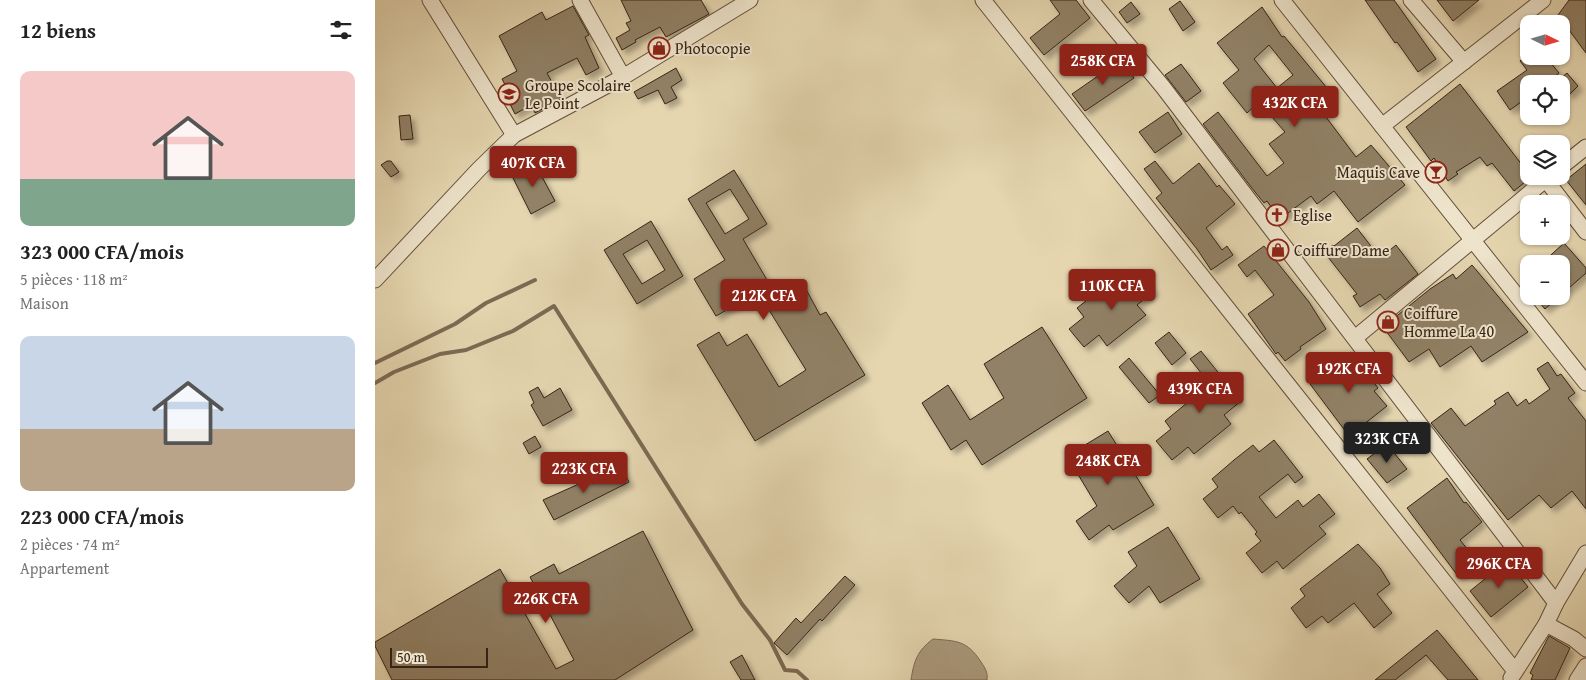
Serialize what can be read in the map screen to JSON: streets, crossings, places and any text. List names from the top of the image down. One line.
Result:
{"places":{"shop":["Photocopie","Coiffure Dame","Coiffure Homme La 40"],"school or university":["Groupe Scolaire Le Point"],"bar":["Maquis Cave"],"church":["Eglise"]},"scale_bar":"50 m","north":"right","page":{"heading":"12 biens","map_buttons":["+","−"],"price":["258K CFA","432K CFA","407K CFA","110K CFA","212K CFA","192K CFA","439K CFA","323K CFA","248K CFA","223K CFA","296K CFA","226K CFA"],"list":[{"name":"323 000 CFA/mois","note":"5 pièces · 118 m² · Maison"},{"name":"223 000 CFA/mois","note":"2 pièces · 74 m² · Appartement"}],"scale":"50 m"}}
